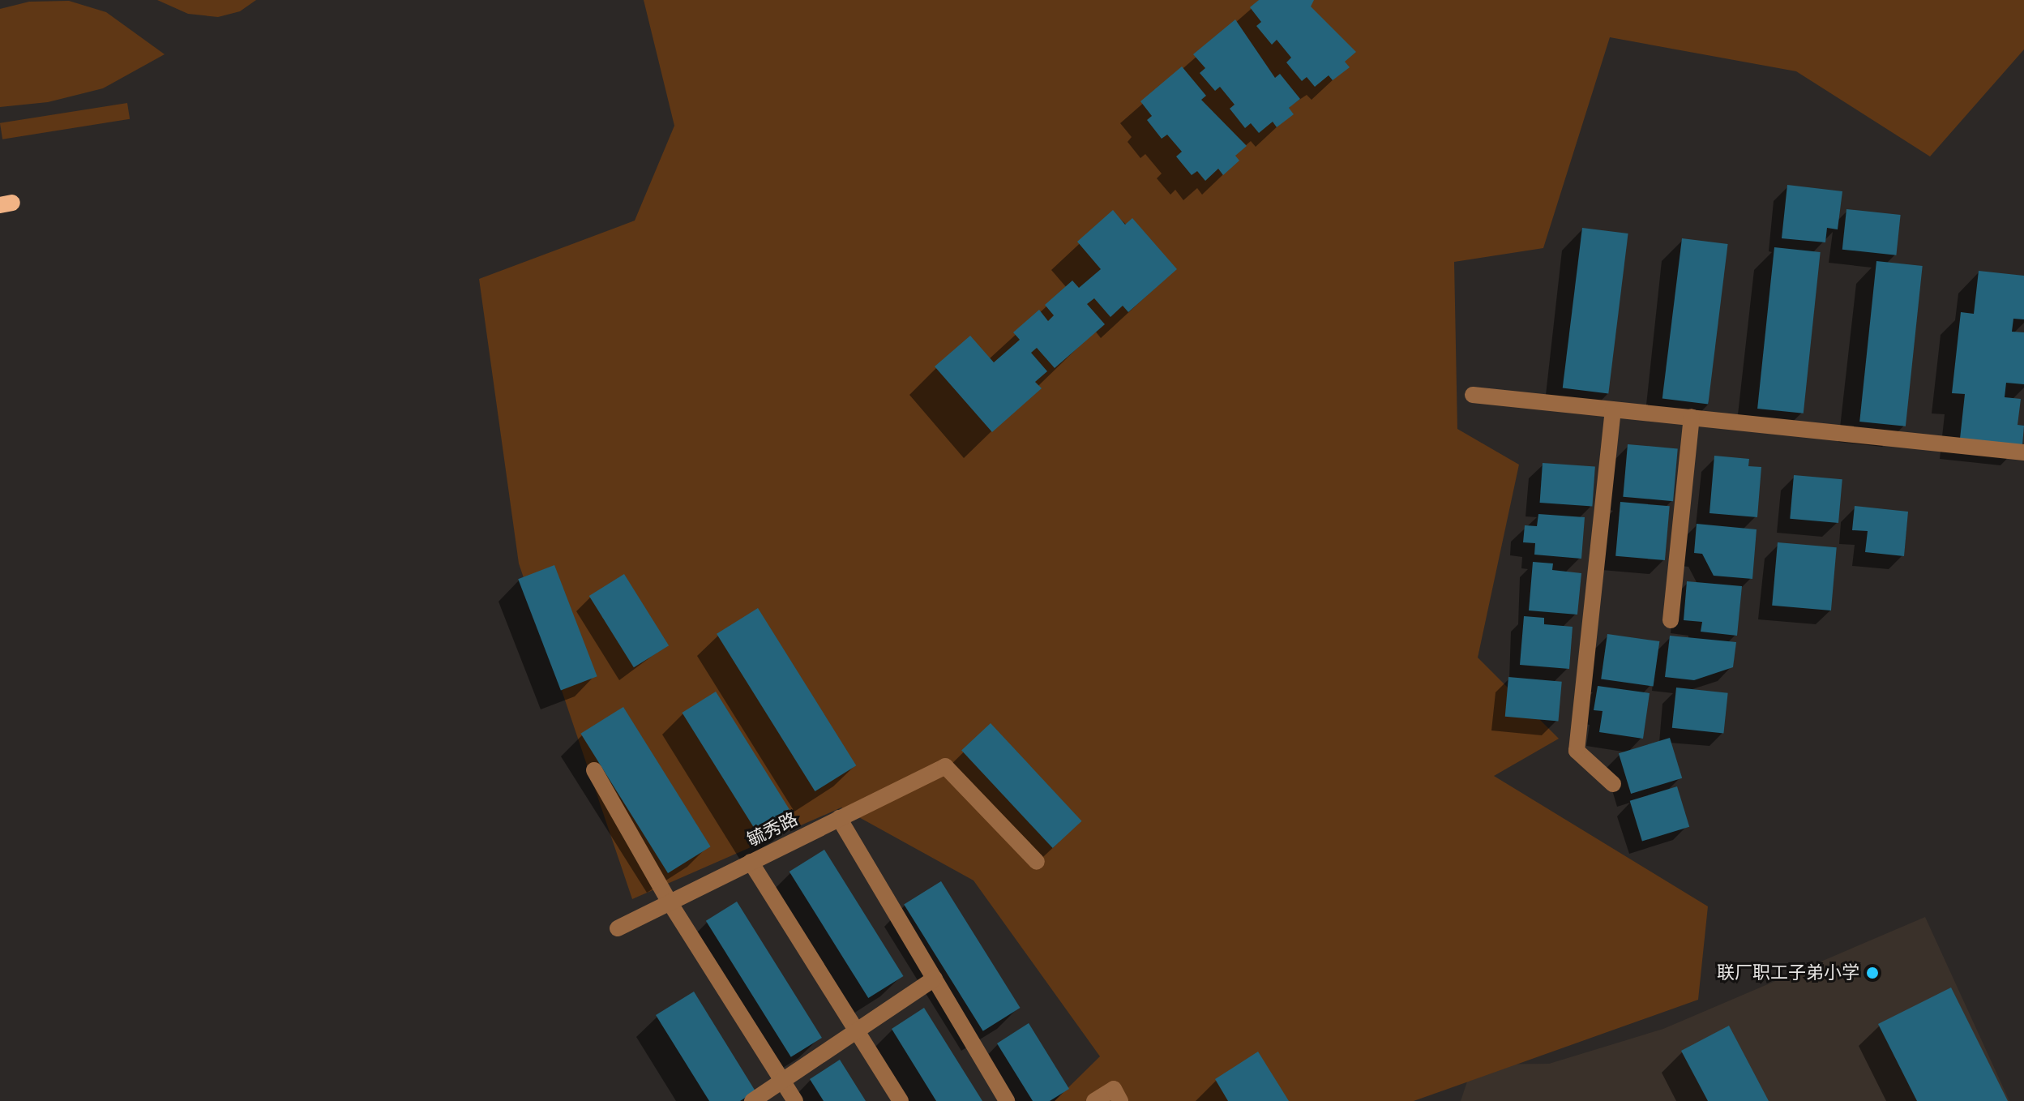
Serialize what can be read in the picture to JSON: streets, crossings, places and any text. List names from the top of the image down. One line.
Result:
{"streets":{"street":["毓秀路"]},"places":["联厂职工子弟小学"]}
